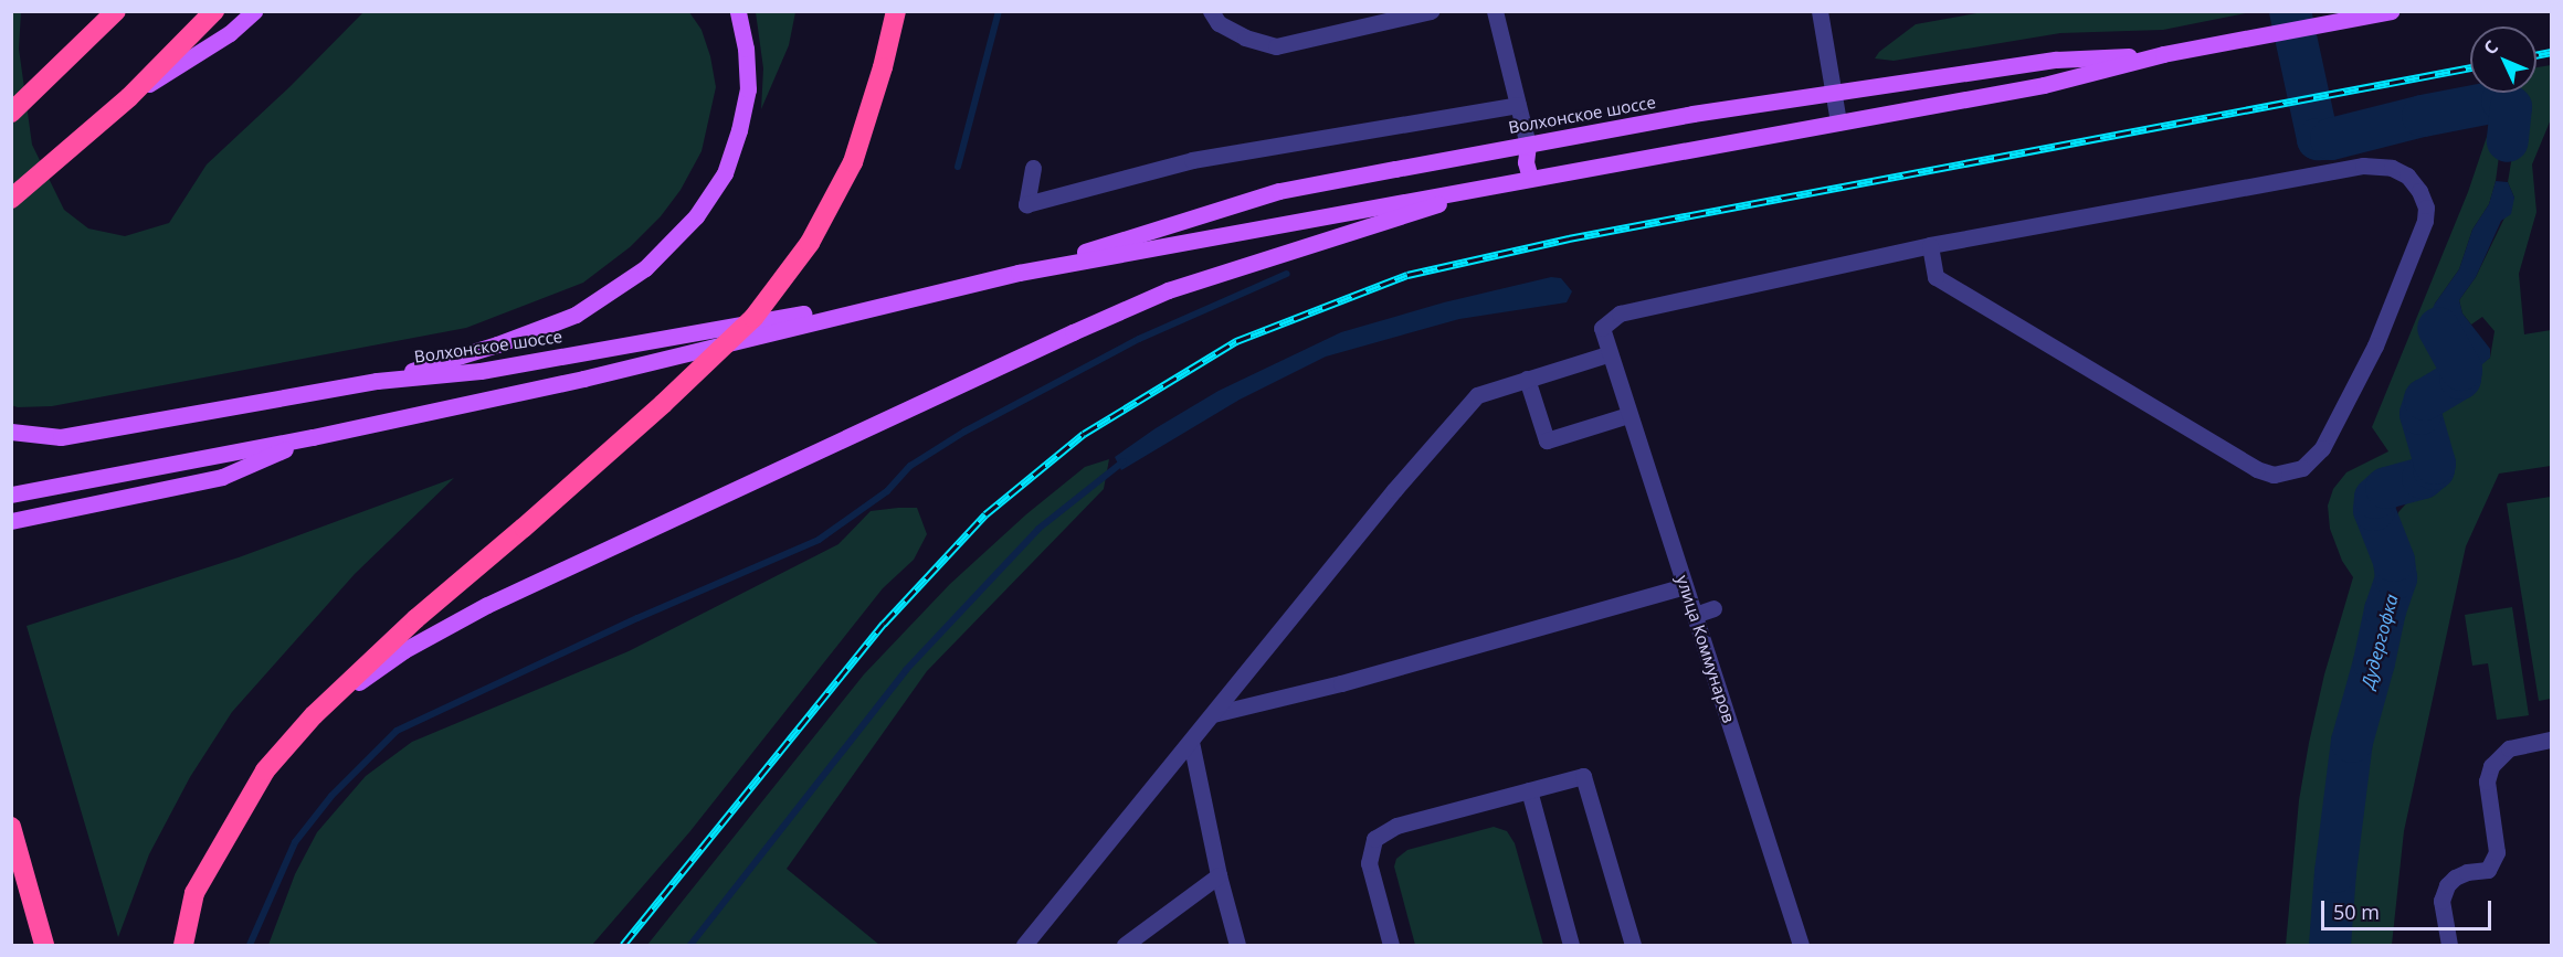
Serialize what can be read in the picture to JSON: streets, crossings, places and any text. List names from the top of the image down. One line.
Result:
{"streets":{"main road":["Волхонское шоссе"],"street":["улица Коммунаров"]},"water":["Дудергофка"],"scale_bar":"50 m","north":"top left"}
